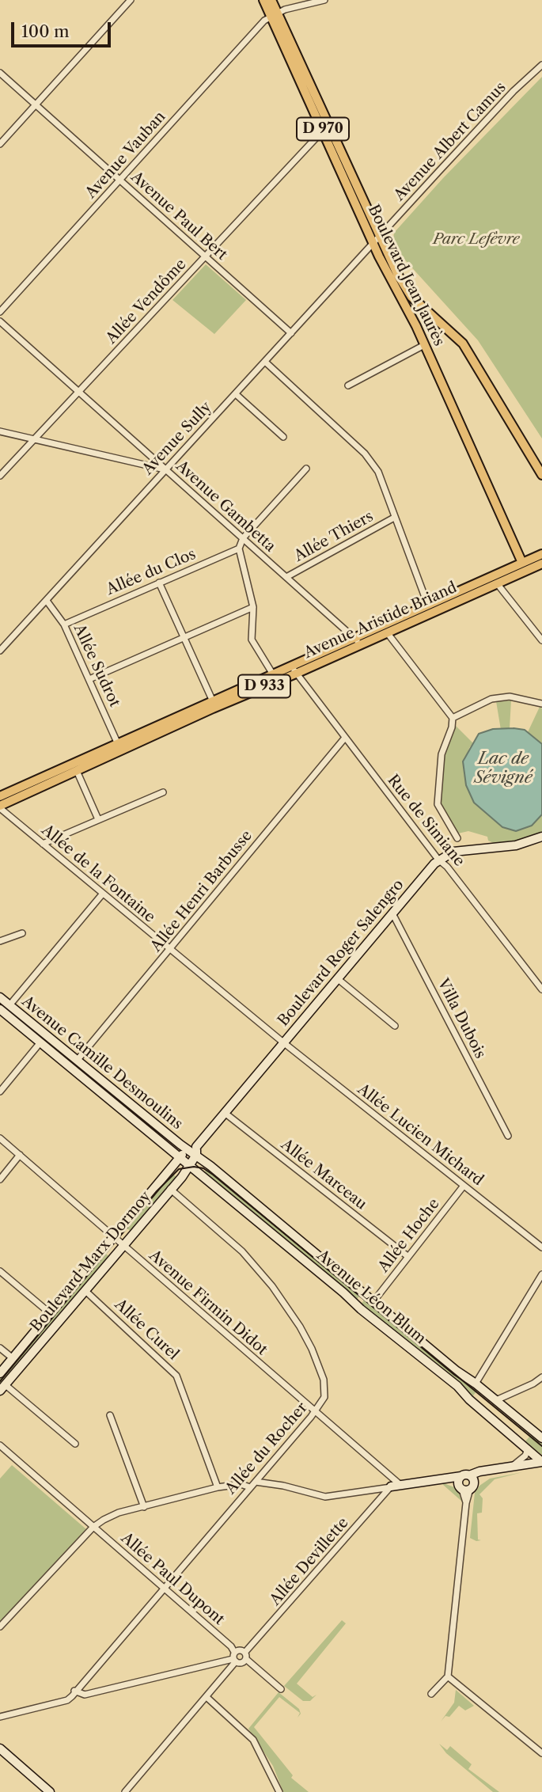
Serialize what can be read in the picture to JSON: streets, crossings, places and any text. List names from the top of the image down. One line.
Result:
{"streets":{"main road":["D 970","Boulevard Jean Jaurès","Avenue Aristide Briand","D 933","Boulevard Roger Salengro","Avenue Camille Desmoulins","Boulevard Marx Dormoy","Avenue Léon Blum"],"street":["Avenue Albert Camus","Avenue Vauban","Avenue Paul Bert","Allée Vendôme","Avenue Sully","Avenue Gambetta","Allée Thiers","Allée du Clos","Allée Sudrot","Rue de Simiane","Allée de la Fontaine","Allée Henri Barbusse","Villa Dubois","Allée Lucien Michard","Allée Marceau","Allée Hoche","Avenue Firmin Didot","Allée Curel","Allée du Rocher","Allée Devillette","Allée Paul Dupont"]},"crossings":[["D 970","Avenue Albert Camus"],["D 970","Boulevard Jean Jaurès"],["D 970","Avenue Sully"],["Avenue Albert Camus","Boulevard Jean Jaurès"],["Avenue Albert Camus","Avenue Sully"],["Avenue Vauban","Avenue Paul Bert"],["Avenue Vauban","Boulevard Jean Jaurès"],["Avenue Paul Bert","Allée Vendôme"],["Avenue Paul Bert","Avenue Sully"],["Boulevard Jean Jaurès","Allée Vendôme"],["Boulevard Jean Jaurès","Avenue Sully"],["Boulevard Jean Jaurès","Avenue Aristide Briand"],["Allée Vendôme","Avenue Gambetta"],["Avenue Sully","Avenue Gambetta"],["Avenue Sully","Allée Sudrot"],["Avenue Gambetta","Allée Thiers"],["Avenue Gambetta","Avenue Aristide Briand"],["Allée du Clos","Allée Sudrot"],["Avenue Aristide Briand","Allée Sudrot"],["Avenue Aristide Briand","Rue de Simiane"],["Avenue Aristide Briand","Allée de la Fontaine"],["Rue de Simiane","Allée Henri Barbusse"],["Rue de Simiane","Boulevard Roger Salengro"],["Allée de la Fontaine","Allée Henri Barbusse"],["Allée de la Fontaine","Boulevard Roger Salengro"],["Allée de la Fontaine","Allée Lucien Michard"],["Allée Henri Barbusse","Avenue Camille Desmoulins"],["Boulevard Roger Salengro","Villa Dubois"],["Boulevard Roger Salengro","Avenue Camille Desmoulins"],["Boulevard Roger Salengro","Allée Lucien Michard"],["Boulevard Roger Salengro","Allée Marceau"],["Boulevard Roger Salengro","Boulevard Marx Dormoy"],["Boulevard Roger Salengro","Avenue Léon Blum"],["Avenue Camille Desmoulins","Boulevard Marx Dormoy"],["Avenue Camille Desmoulins","Avenue Léon Blum"],["Allée Lucien Michard","Allée Hoche"],["Allée Marceau","Allée Hoche"],["Allée Hoche","Avenue Léon Blum"],["Boulevard Marx Dormoy","Avenue Léon Blum"],["Boulevard Marx Dormoy","Avenue Firmin Didot"],["Boulevard Marx Dormoy","Allée Curel"],["Boulevard Marx Dormoy","Allée du Rocher"],["Avenue Firmin Didot","Allée du Rocher"],["Allée du Rocher","Allée Paul Dupont"]],"water":["Lac de Sévigné"],"parks":["Parc Lefèvre"],"scale_bar":"100 m"}
